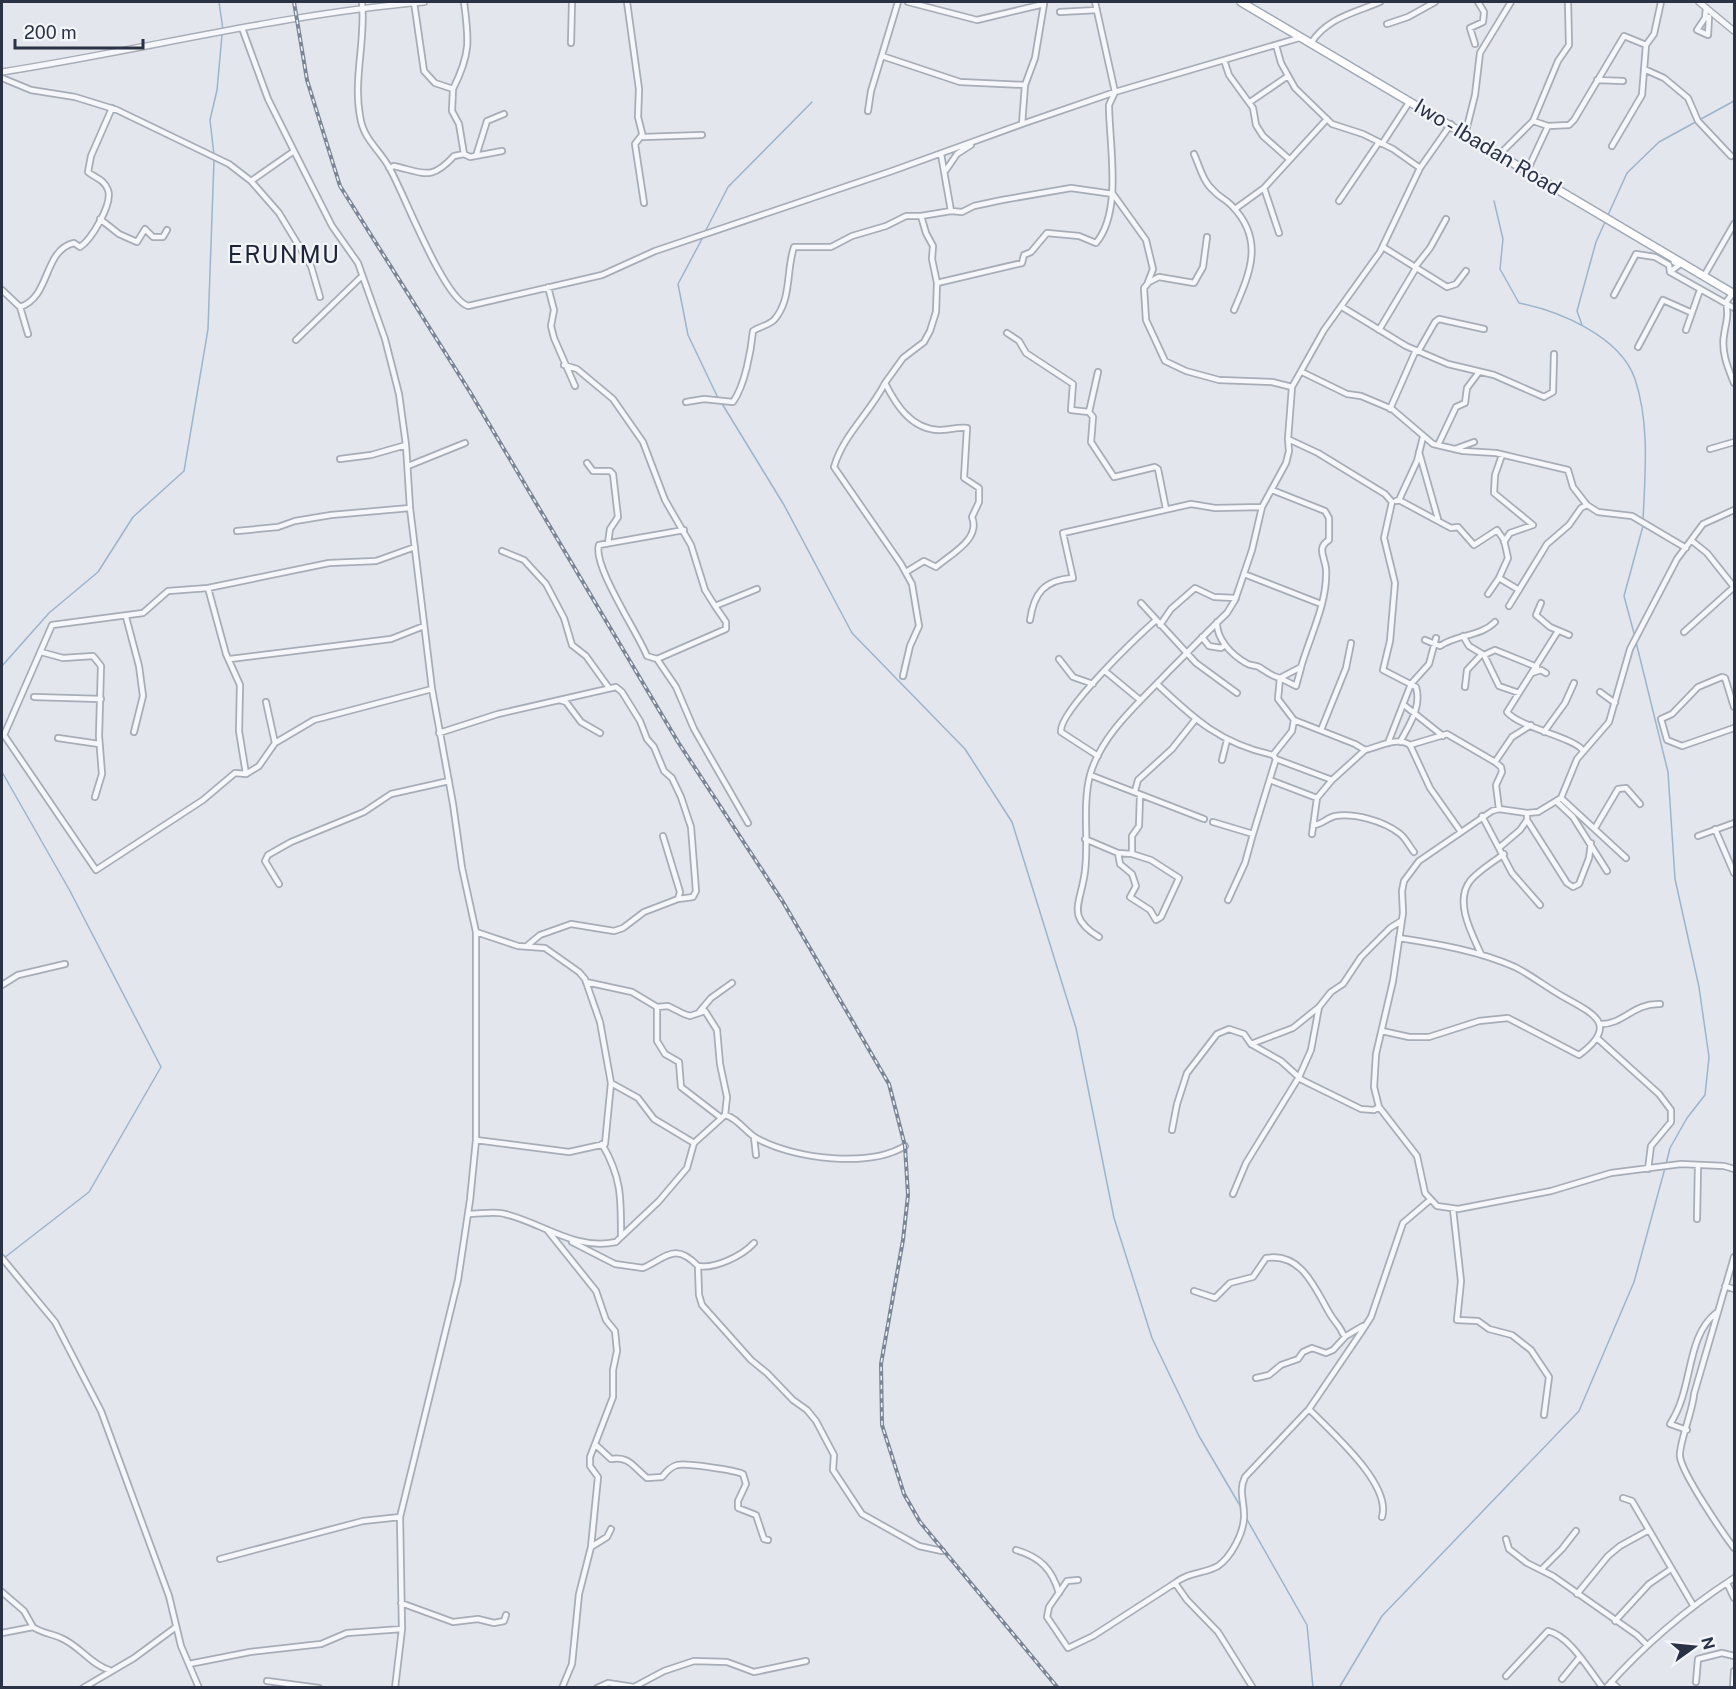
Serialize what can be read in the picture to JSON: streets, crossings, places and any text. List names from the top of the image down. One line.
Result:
{"streets":{"main road":["Iwo - Ibadan Road"]},"districts":["ERUNMU"],"scale_bar":"200 m","north":"right"}
